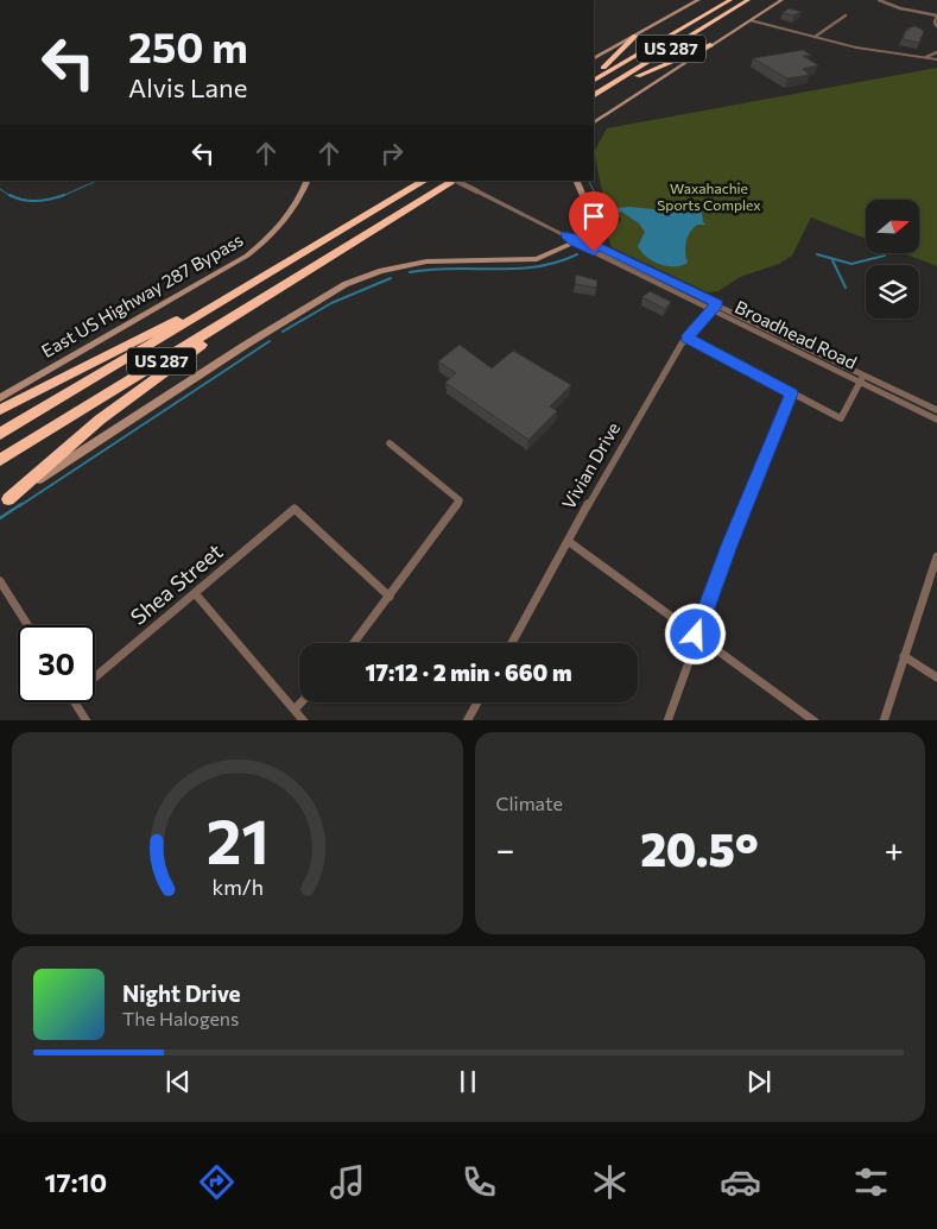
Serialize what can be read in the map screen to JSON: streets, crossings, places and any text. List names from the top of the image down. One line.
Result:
{"streets":{"highway":["US 287"],"main road":["East US Highway 287 Bypass"],"street":["Broadhead Road","Vivian Drive","Shea Street"]},"crossings":[["Broadhead Road","Vivian Drive"]],"parks":["Waxahachie Sports Complex"],"north":"right","page":{"turn":["250 m","Alvis Lane"],"limit":"30","trip":"17:12 · 2 min · 660 m","tile":"Climate","heat":["−","20.5°","+"],"song":["Night Drive","The Halogens"],"tabs":"17:10","gauge":["21","km/h"]}}
